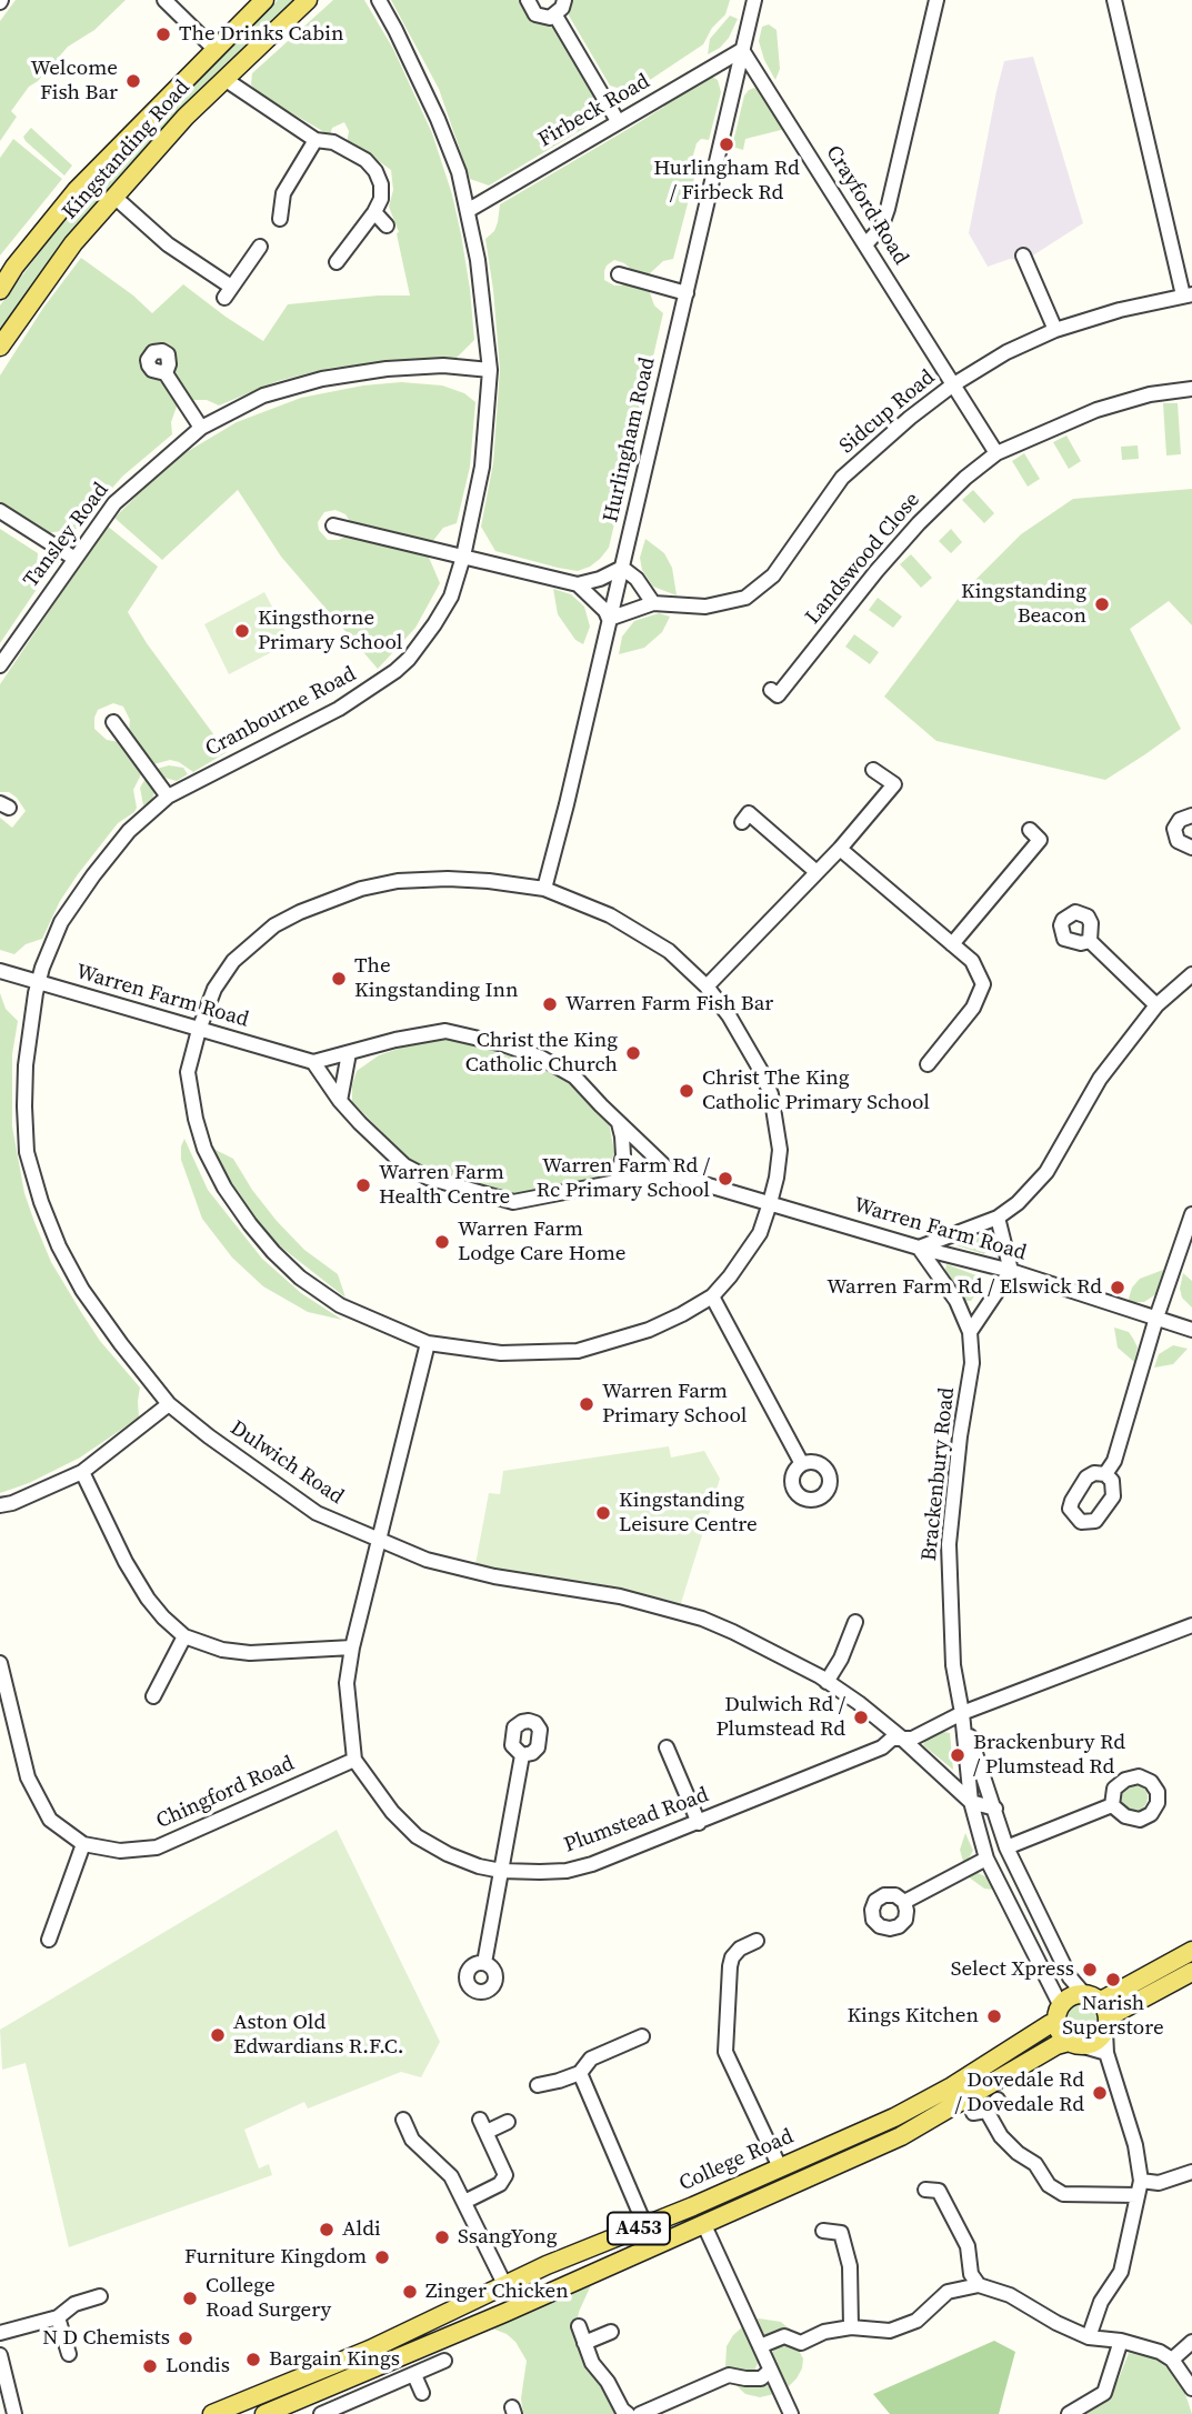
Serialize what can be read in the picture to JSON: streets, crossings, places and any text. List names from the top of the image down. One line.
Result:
{"streets":{"main road":["Kingstanding Road","College Road","A453"],"street":["Firbeck Road","Crayford Road","Sidcup Road","Hurlingham Road","Tansley Road","Landswood Close","Cranbourne Road","Warren Farm Road","Dulwich Road","Brackenbury Road","Chingford Road","Plumstead Road"]},"crossings":[["Firbeck Road","Crayford Road"],["Firbeck Road","Hurlingham Road"],["Firbeck Road","Cranbourne Road"],["Crayford Road","Sidcup Road"],["Crayford Road","Hurlingham Road"],["Sidcup Road","Hurlingham Road"],["Tansley Road","Cranbourne Road"],["Cranbourne Road","Warren Farm Road"],["Cranbourne Road","Dulwich Road"],["Warren Farm Road","Dulwich Road"],["Warren Farm Road","Brackenbury Road"],["Dulwich Road","Plumstead Road"],["Brackenbury Road","Plumstead Road"],["Brackenbury Road","College Road"],["Chingford Road","Plumstead Road"]],"places":["The Drinks Cabin","Welcome Fish Bar","Hurlingham Rd / Firbeck Rd","Kingstanding Beacon","Kingsthorne Primary School","The Kingstanding Inn","Warren Farm Fish Bar","Christ the King Catholic Church","Christ The King Catholic Primary School","Warren Farm Rd / Rc Primary School","Warren Farm Health Centre","Warren Farm Lodge Care Home","Warren Farm Rd / Elswick Rd","Warren Farm Primary School","Kingstanding Leisure Centre","Dulwich Rd / Plumstead Rd","Brackenbury Rd / Plumstead Rd","Select Xpress","Narish Superstore","Kings Kitchen","Aston Old Edwardians R.F.C.","Dovedale Rd / Dovedale Rd","Aldi","SsangYong","Furniture Kingdom","Zinger Chicken","College Road Surgery","N D Chemists","Bargain Kings","Londis"]}
